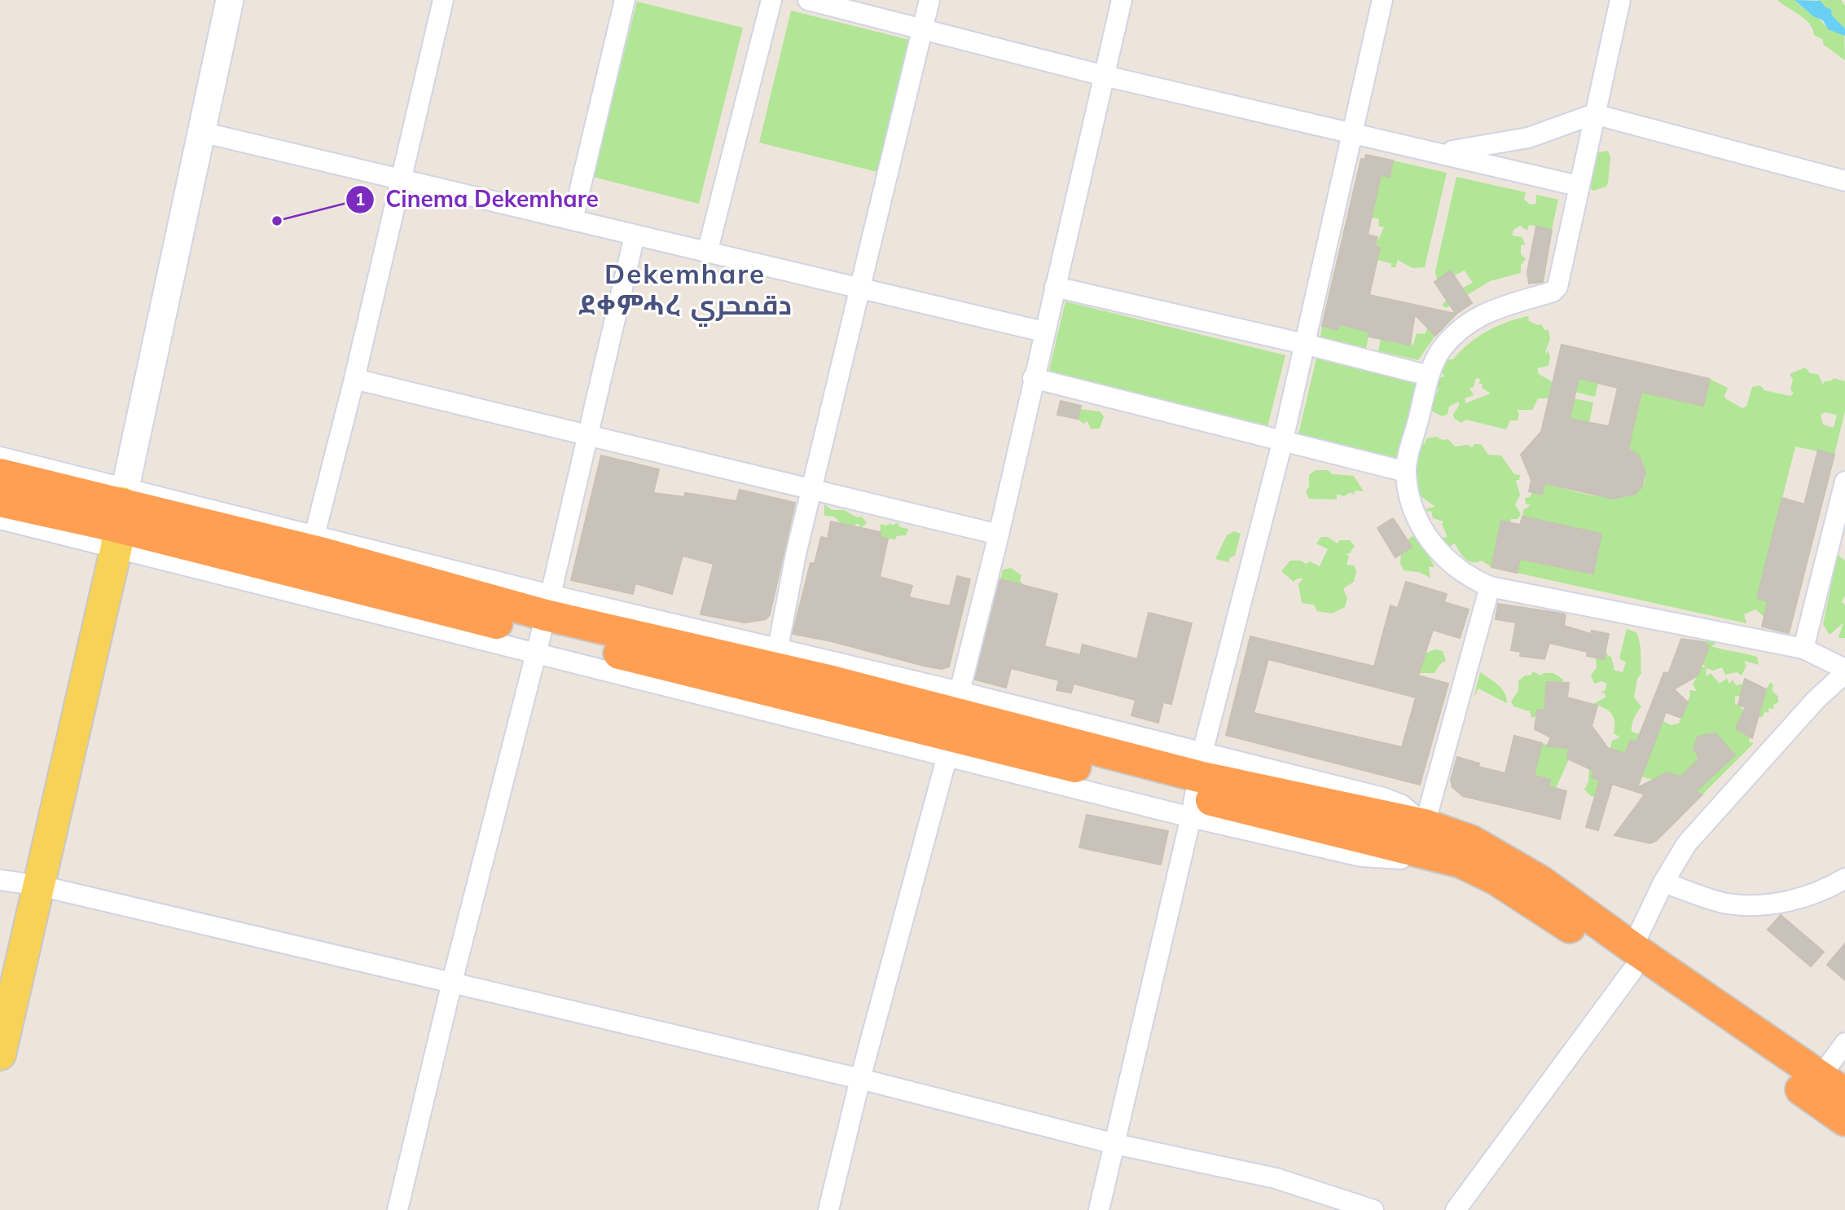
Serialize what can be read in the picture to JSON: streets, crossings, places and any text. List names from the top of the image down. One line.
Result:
{"districts":["Dekemhare ደቀምሓረ دقمحري"],"places":["Cinema Dekemhare"]}
